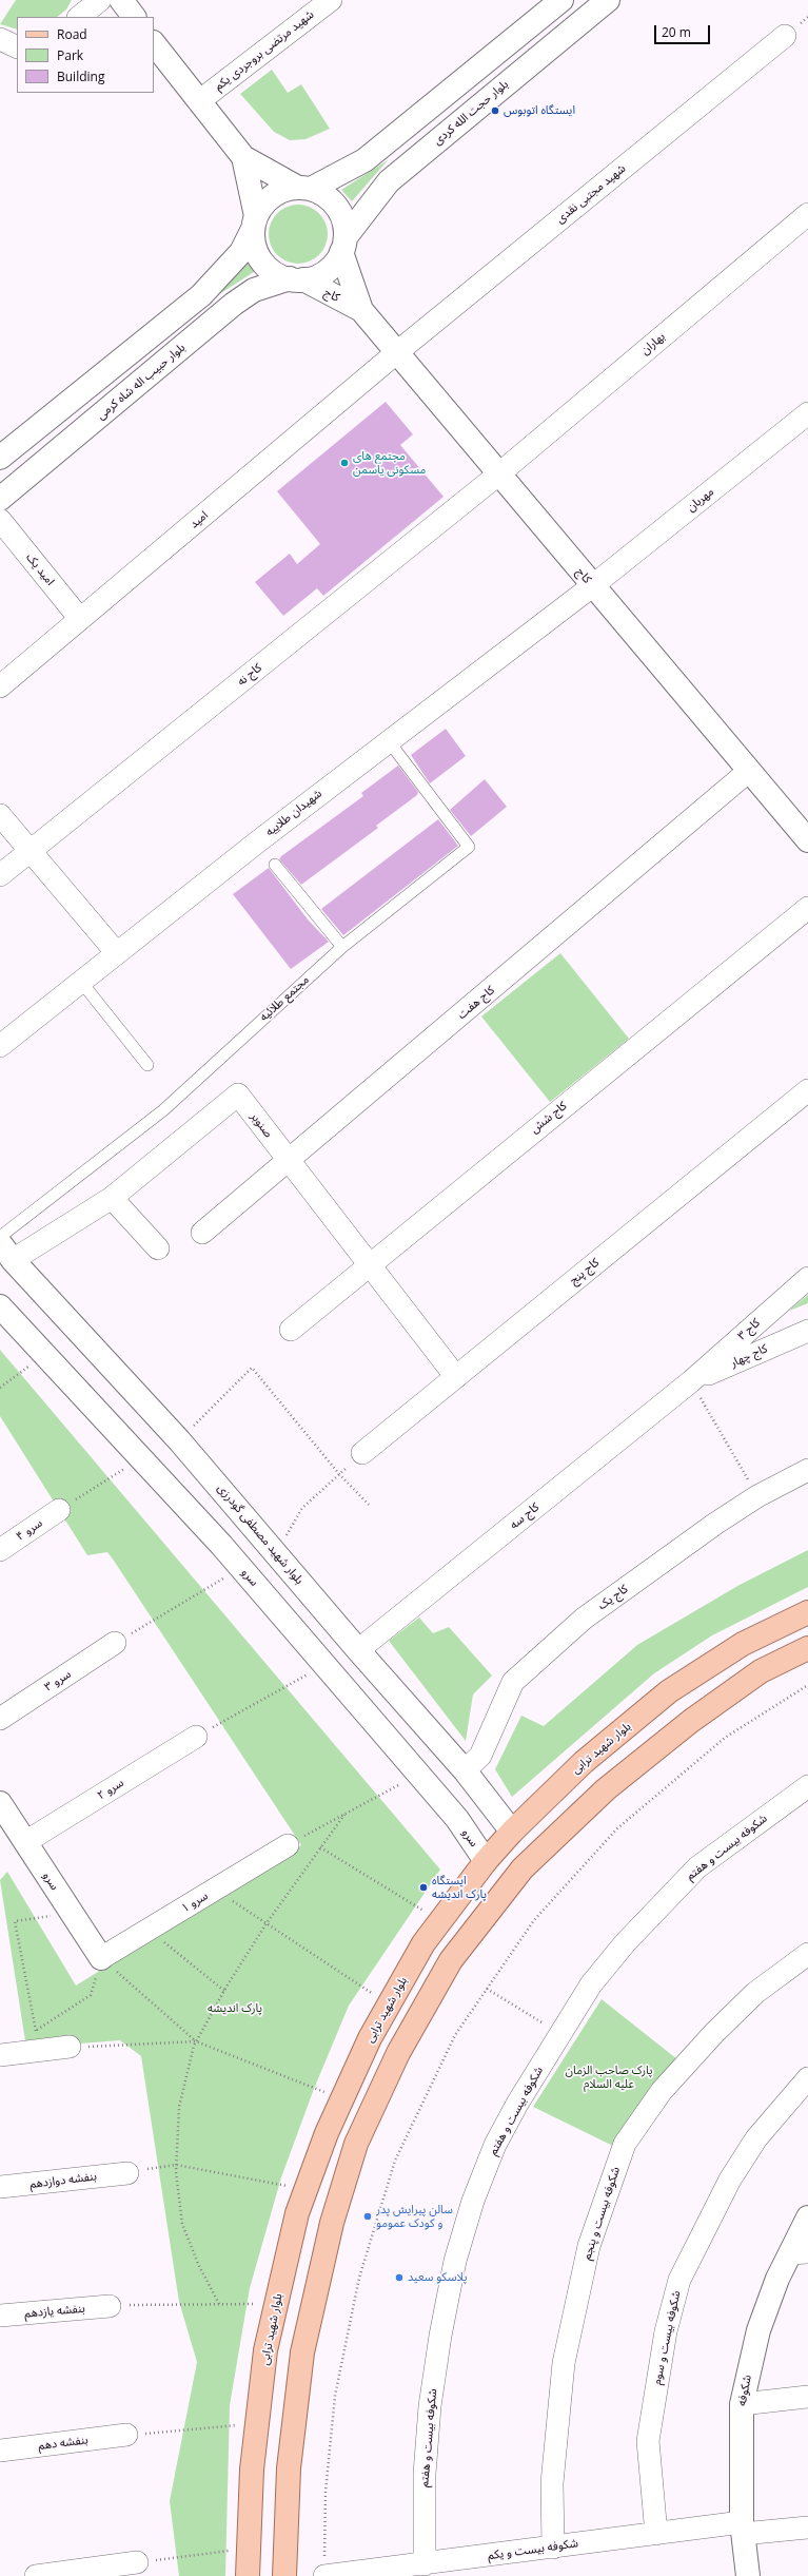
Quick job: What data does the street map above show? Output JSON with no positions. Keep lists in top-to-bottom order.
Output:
{
  "streets": {
    "main road": [
      "بلوار حجت الله کردی",
      "کاج",
      "بلوار حبیب اله شاه کرمی",
      "بلوار شهید مصطفی گودرزی",
      "سرو",
      "بلوار شهید ترابی",
      "شکوفه"
    ],
    "street": [
      "شهید مرتضی بروجردی یکم",
      "شهید مجتبی نقدی",
      "بهاران",
      "مهربان",
      "امید",
      "امید یک",
      "کاج نه",
      "شهیدان طلاییه",
      "کاج هفت",
      "کاج شش",
      "صنوبر",
      "کاج پنج",
      "کاج ۳",
      "کاج چهار",
      "کاج سه",
      "سرو ۴",
      "کاج یک",
      "سرو ۳",
      "سرو ۲",
      "شکوفه بیست و هفتم",
      "سرو ۱",
      "بنفشه دوازدهم",
      "شکوفه بیست و پنجم",
      "بنفشه یازدهم",
      "شکوفه بیست و سوم",
      "بنفشه دهم",
      "شکوفه بیست و یکم"
    ],
    "lane": ["مجتمع طلائیه"]
  },
  "crossings": [
    ["بلوار حجت الله کردی", "کاج"],
    ["بلوار حجت الله کردی", "بلوار حبیب اله شاه کرمی"],
    ["شهید مجتبی نقدی", "کاج"],
    ["شهید مجتبی نقدی", "امید"],
    ["کاج", "بهاران"],
    ["کاج", "بلوار حبیب اله شاه کرمی"],
    ["کاج", "مهربان"],
    ["کاج", "امید"],
    ["کاج", "کاج نه"],
    ["کاج", "شهیدان طلاییه"],
    ["کاج", "کاج هفت"],
    ["بهاران", "کاج نه"],
    ["مهربان", "شهیدان طلاییه"],
    ["امید", "امید یک"],
    ["شهیدان طلاییه", "مجتمع طلائیه"],
    ["کاج هفت", "صنوبر"],
    ["کاج شش", "صنوبر"],
    ["صنوبر", "کاج پنج"],
    ["صنوبر", "بلوار شهید مصطفی گودرزی"],
    ["کاج ۳", "کاج چهار"],
    ["کاج ۳", "کاج سه"],
    ["کاج چهار", "کاج سه"],
    ["کاج سه", "بلوار شهید مصطفی گودرزی"],
    ["بلوار شهید مصطفی گودرزی", "کاج یک"],
    ["بلوار شهید مصطفی گودرزی", "بلوار شهید ترابی"],
    ["سرو", "بلوار شهید ترابی"],
    ["سرو", "سرو ۲"],
    ["سرو", "سرو ۱"],
    ["شکوفه بیست و هفتم", "شکوفه بیست و یکم"],
    ["شکوفه بیست و پنجم", "شکوفه بیست و یکم"],
    ["شکوفه بیست و سوم", "شکوفه بیست و یکم"],
    ["شکوفه", "شکوفه بیست و یکم"]
  ],
  "parks": ["پارک اندیشه", "پارک صاحب الزمان علیه السلام"],
  "places": [
    "ایستگاه اتوبوس",
    "مجتمع های مسکونی یاسمن",
    "ایستگاه پارک اندیشه",
    "سالن پیرایش پدر و کودک عمومو",
    "پلاسکو سعید"
  ],
  "legend": ["Road", "Park", "Building"],
  "scale_bar": "20 m"
}
